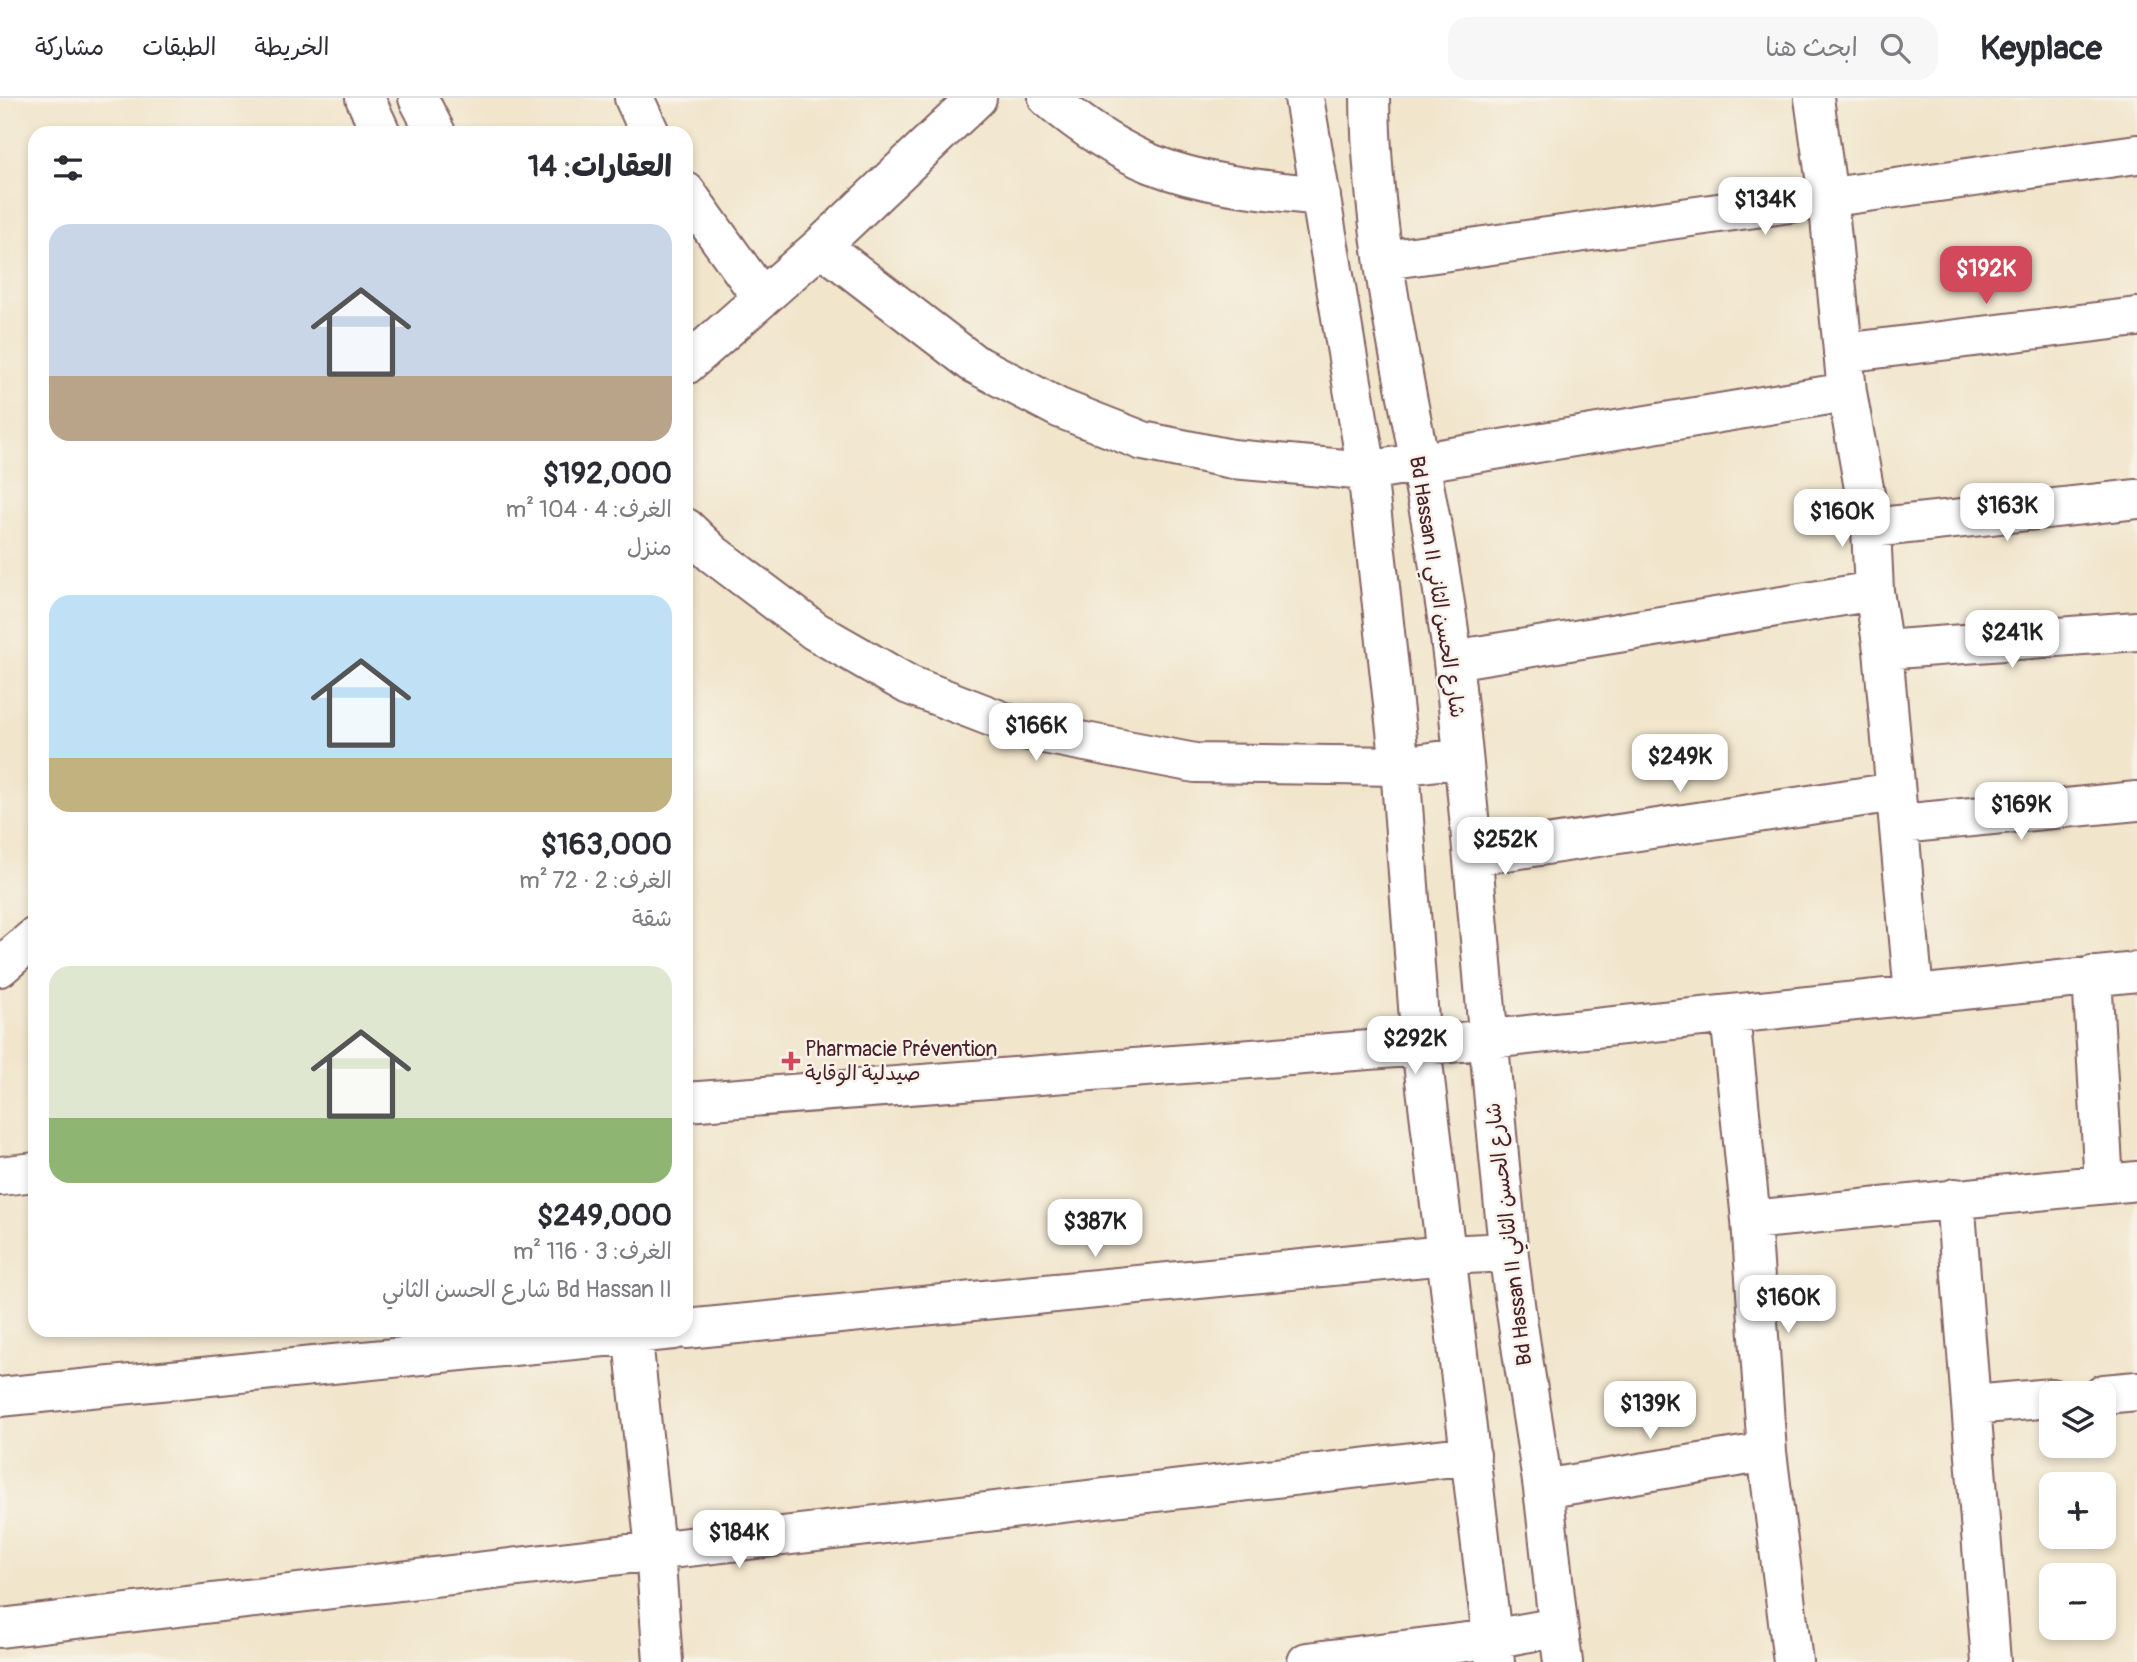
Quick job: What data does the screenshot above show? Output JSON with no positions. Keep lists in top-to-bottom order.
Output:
{
  "streets": {
    "street": ["Bd Hassan II شارع الحسن الثاني"]
  },
  "places": {
    "health": ["Pharmacie Prévention صيدلية الوقاية"]
  },
  "page": {
    "header": "Keyplace",
    "search": "ابحث هنا",
    "nav": ["الخريطة", "الطبقات", "مشاركة"],
    "heading": "العقارات: 14",
    "price": [
      "$134K",
      "$192K",
      "$163K",
      "$160K",
      "$241K",
      "$166K",
      "$249K",
      "$169K",
      "$252K",
      "$292K",
      "$387K",
      "$160K",
      "$139K",
      "$184K"
    ],
    "list": [
      {
        "name": "$192,000",
        "note": "الغرف: 4 · 104 m² · منزل"
      },
      {
        "name": "$163,000",
        "note": "الغرف: 2 · 72 m² · شقة"
      },
      {
        "name": "$249,000",
        "note": "الغرف: 3 · 116 m² · Bd Hassan II شارع الحسن الثاني"
      }
    ],
    "map_buttons": ["+", "−"]
  }
}
